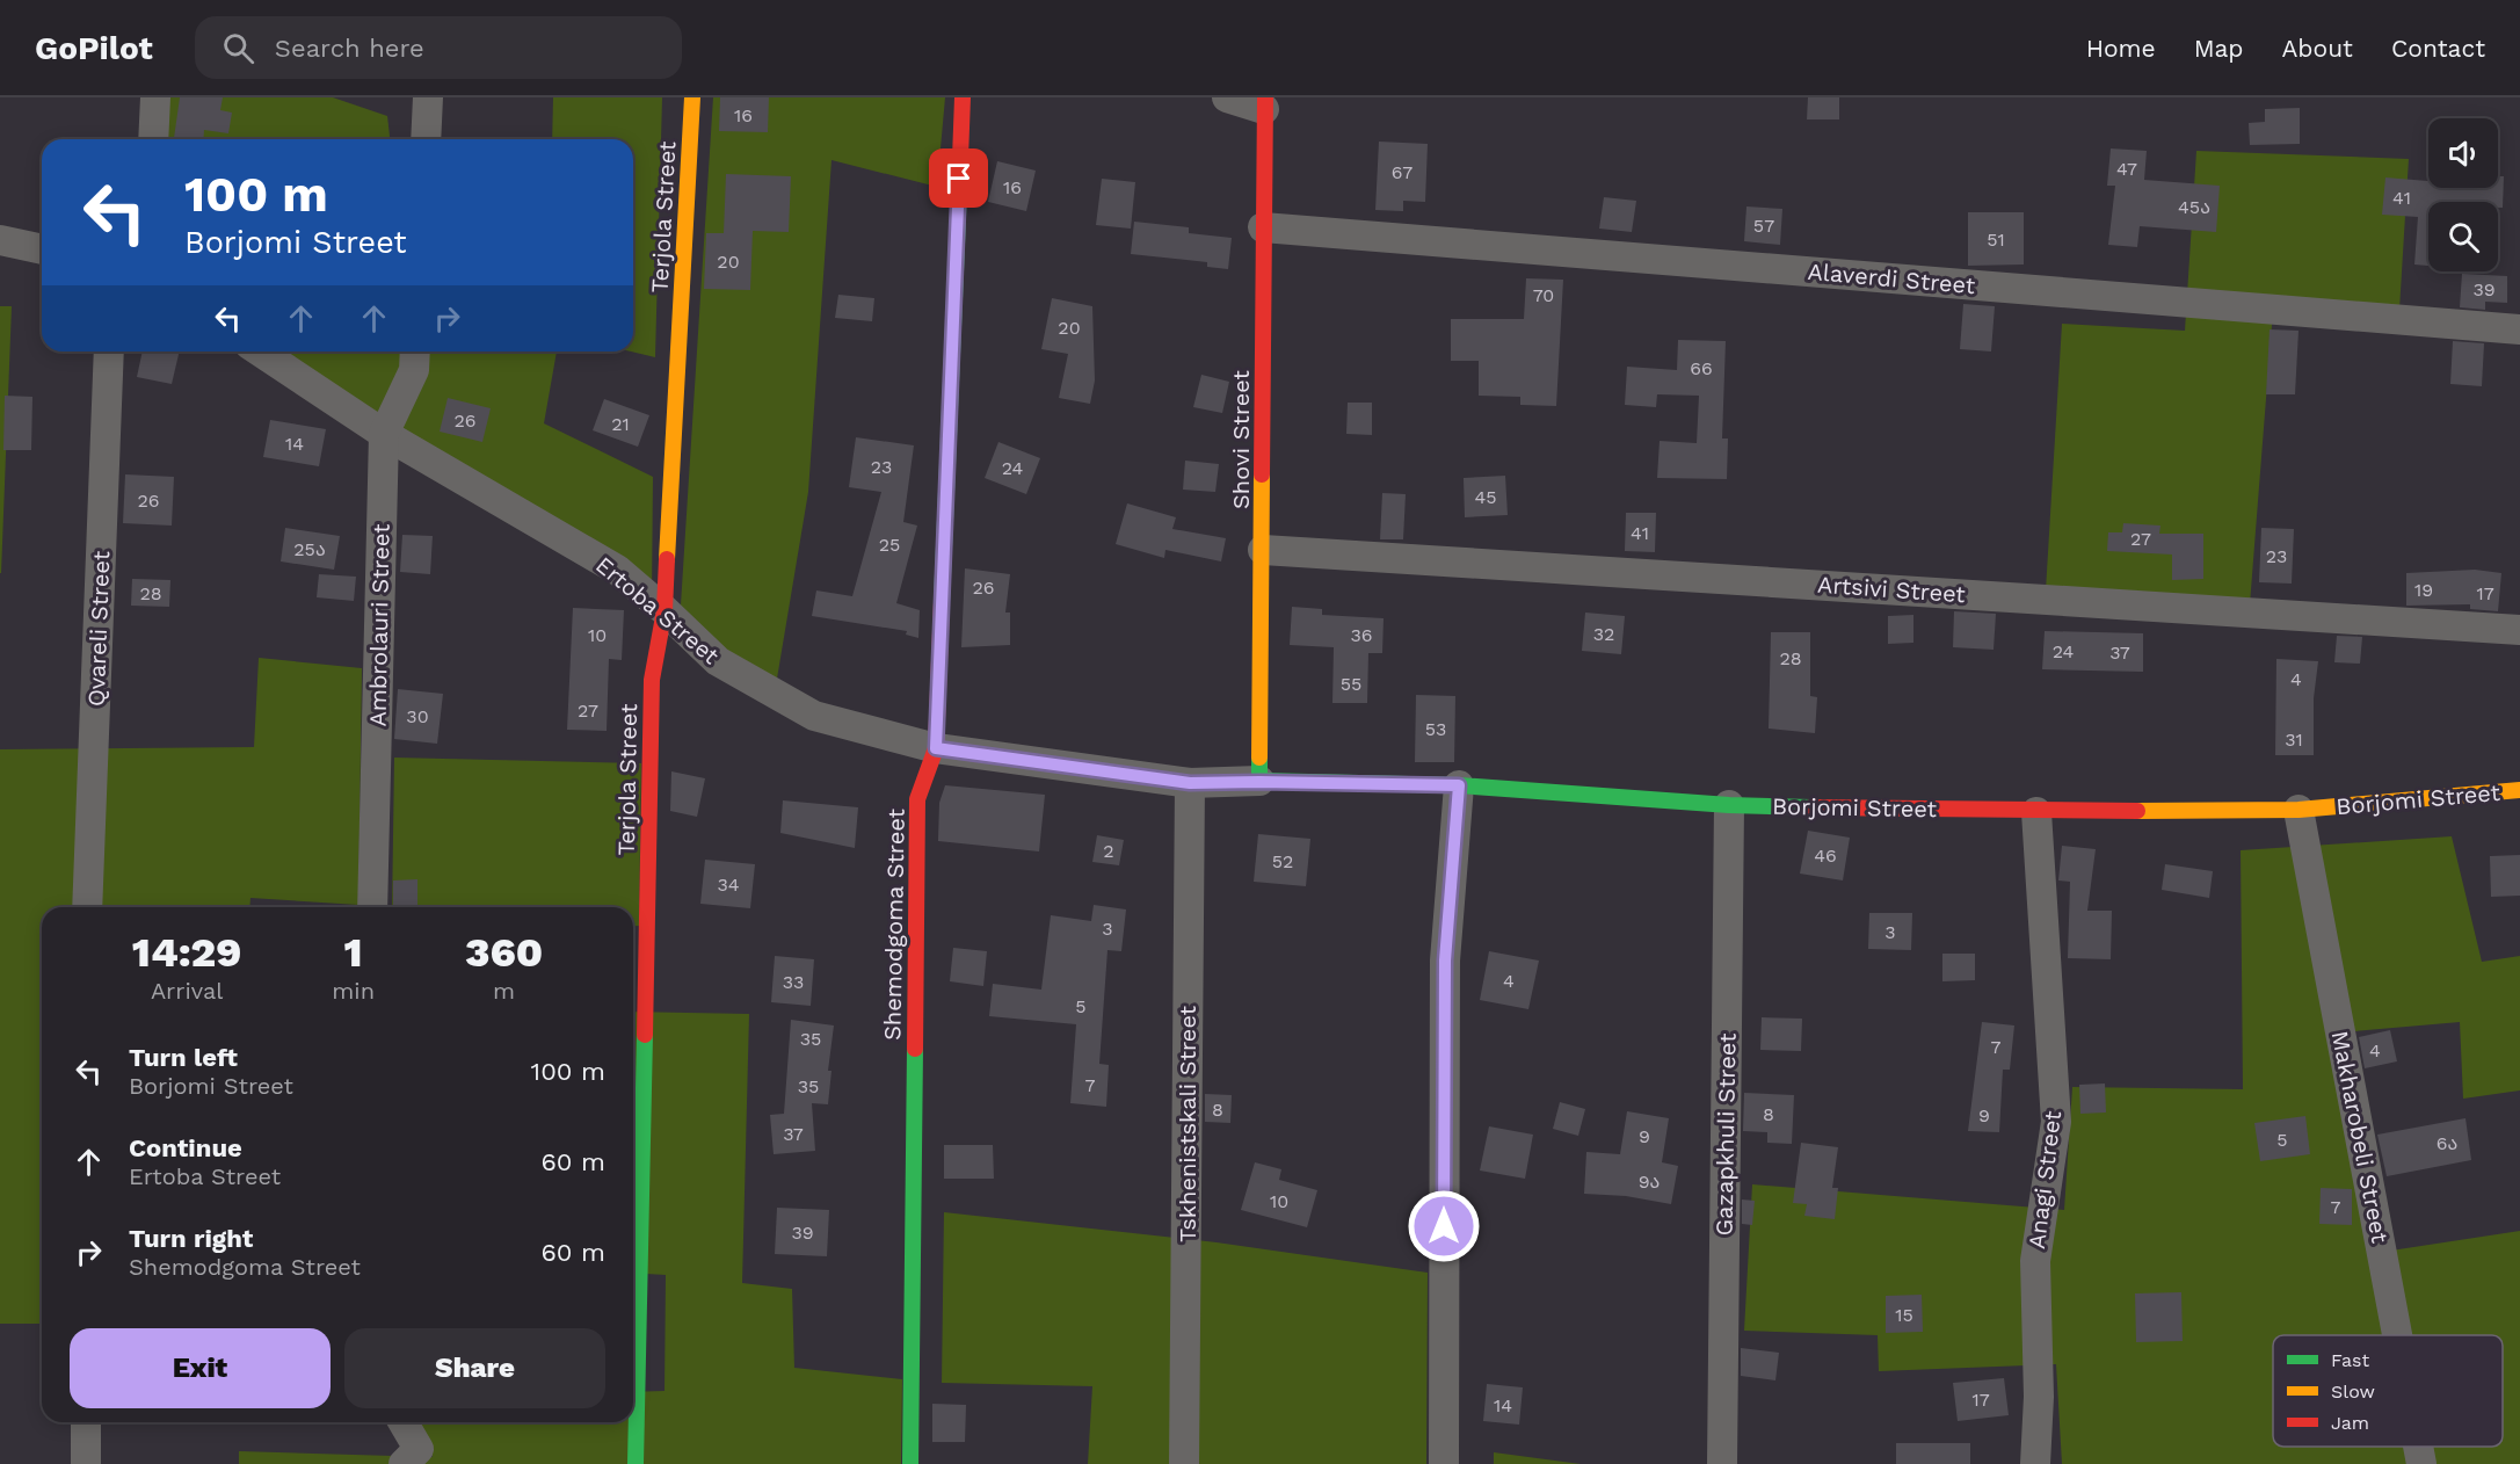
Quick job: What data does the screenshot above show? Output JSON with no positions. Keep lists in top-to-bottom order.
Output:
{
  "streets": {
    "street": [
      "Terjola Street",
      "Alaverdi Street",
      "Shovi Street",
      "Artsivi Street",
      "Ertoba Street",
      "Ambrolauri Street",
      "Qvareli Street",
      "Borjomi Street",
      "Shemodgoma Street",
      "Tskhenistskali Street",
      "Gazapkhuli Street",
      "Makharobeli Street",
      "Anagi Street"
    ]
  },
  "crossings": [
    ["Terjola Street", "Ertoba Street"],
    ["Alaverdi Street", "Shovi Street"],
    ["Shovi Street", "Artsivi Street"],
    ["Shovi Street", "Borjomi Street"],
    ["Ertoba Street", "Ambrolauri Street"],
    ["Ertoba Street", "Borjomi Street"],
    ["Ertoba Street", "Shemodgoma Street"],
    ["Ertoba Street", "Tskhenistskali Street"],
    ["Borjomi Street", "Tskhenistskali Street"],
    ["Borjomi Street", "Gazapkhuli Street"],
    ["Borjomi Street", "Makharobeli Street"],
    ["Borjomi Street", "Anagi Street"]
  ],
  "house_numbers": [
    "16",
    "47",
    "67",
    "16",
    "41",
    "45ა",
    "57",
    "51",
    "20",
    "39",
    "70",
    "20",
    "66",
    "26",
    "21",
    "14",
    "23",
    "24",
    "45",
    "26",
    "41",
    "27",
    "25",
    "25ა",
    "23",
    "26",
    "19",
    "28",
    "17",
    "32",
    "10",
    "36",
    "24",
    "37",
    "28",
    "4",
    "55",
    "27",
    "30",
    "53",
    "31",
    "2",
    "46",
    "52",
    "34",
    "3",
    "3",
    "4",
    "33",
    "5",
    "35",
    "7",
    "4",
    "7",
    "35",
    "8",
    "8",
    "9",
    "37",
    "9",
    "5",
    "6ა",
    "9ა",
    "10",
    "7",
    "39",
    "15",
    "17",
    "14"
  ],
  "legend": ["Fast", "Slow", "Jam"],
  "page": {
    "header": "GoPilot",
    "search": "Search here",
    "nav": [
      "Home",
      "Map",
      "About",
      "Contact"
    ],
    "turn": ["100 m", "Borjomi Street"],
    "eta": [
      "14:29",
      "Arrival",
      "1",
      "min",
      "360",
      "m"
    ],
    "list": [
      {
        "name": "Turn left",
        "note": "Borjomi Street",
        "value": "100 m"
      },
      {
        "name": "Continue",
        "note": "Ertoba Street",
        "value": "60 m"
      },
      {
        "name": "Turn right",
        "note": "Shemodgoma Street",
        "value": "60 m"
      }
    ],
    "buttons": ["Exit", "Share"]
  }
}
